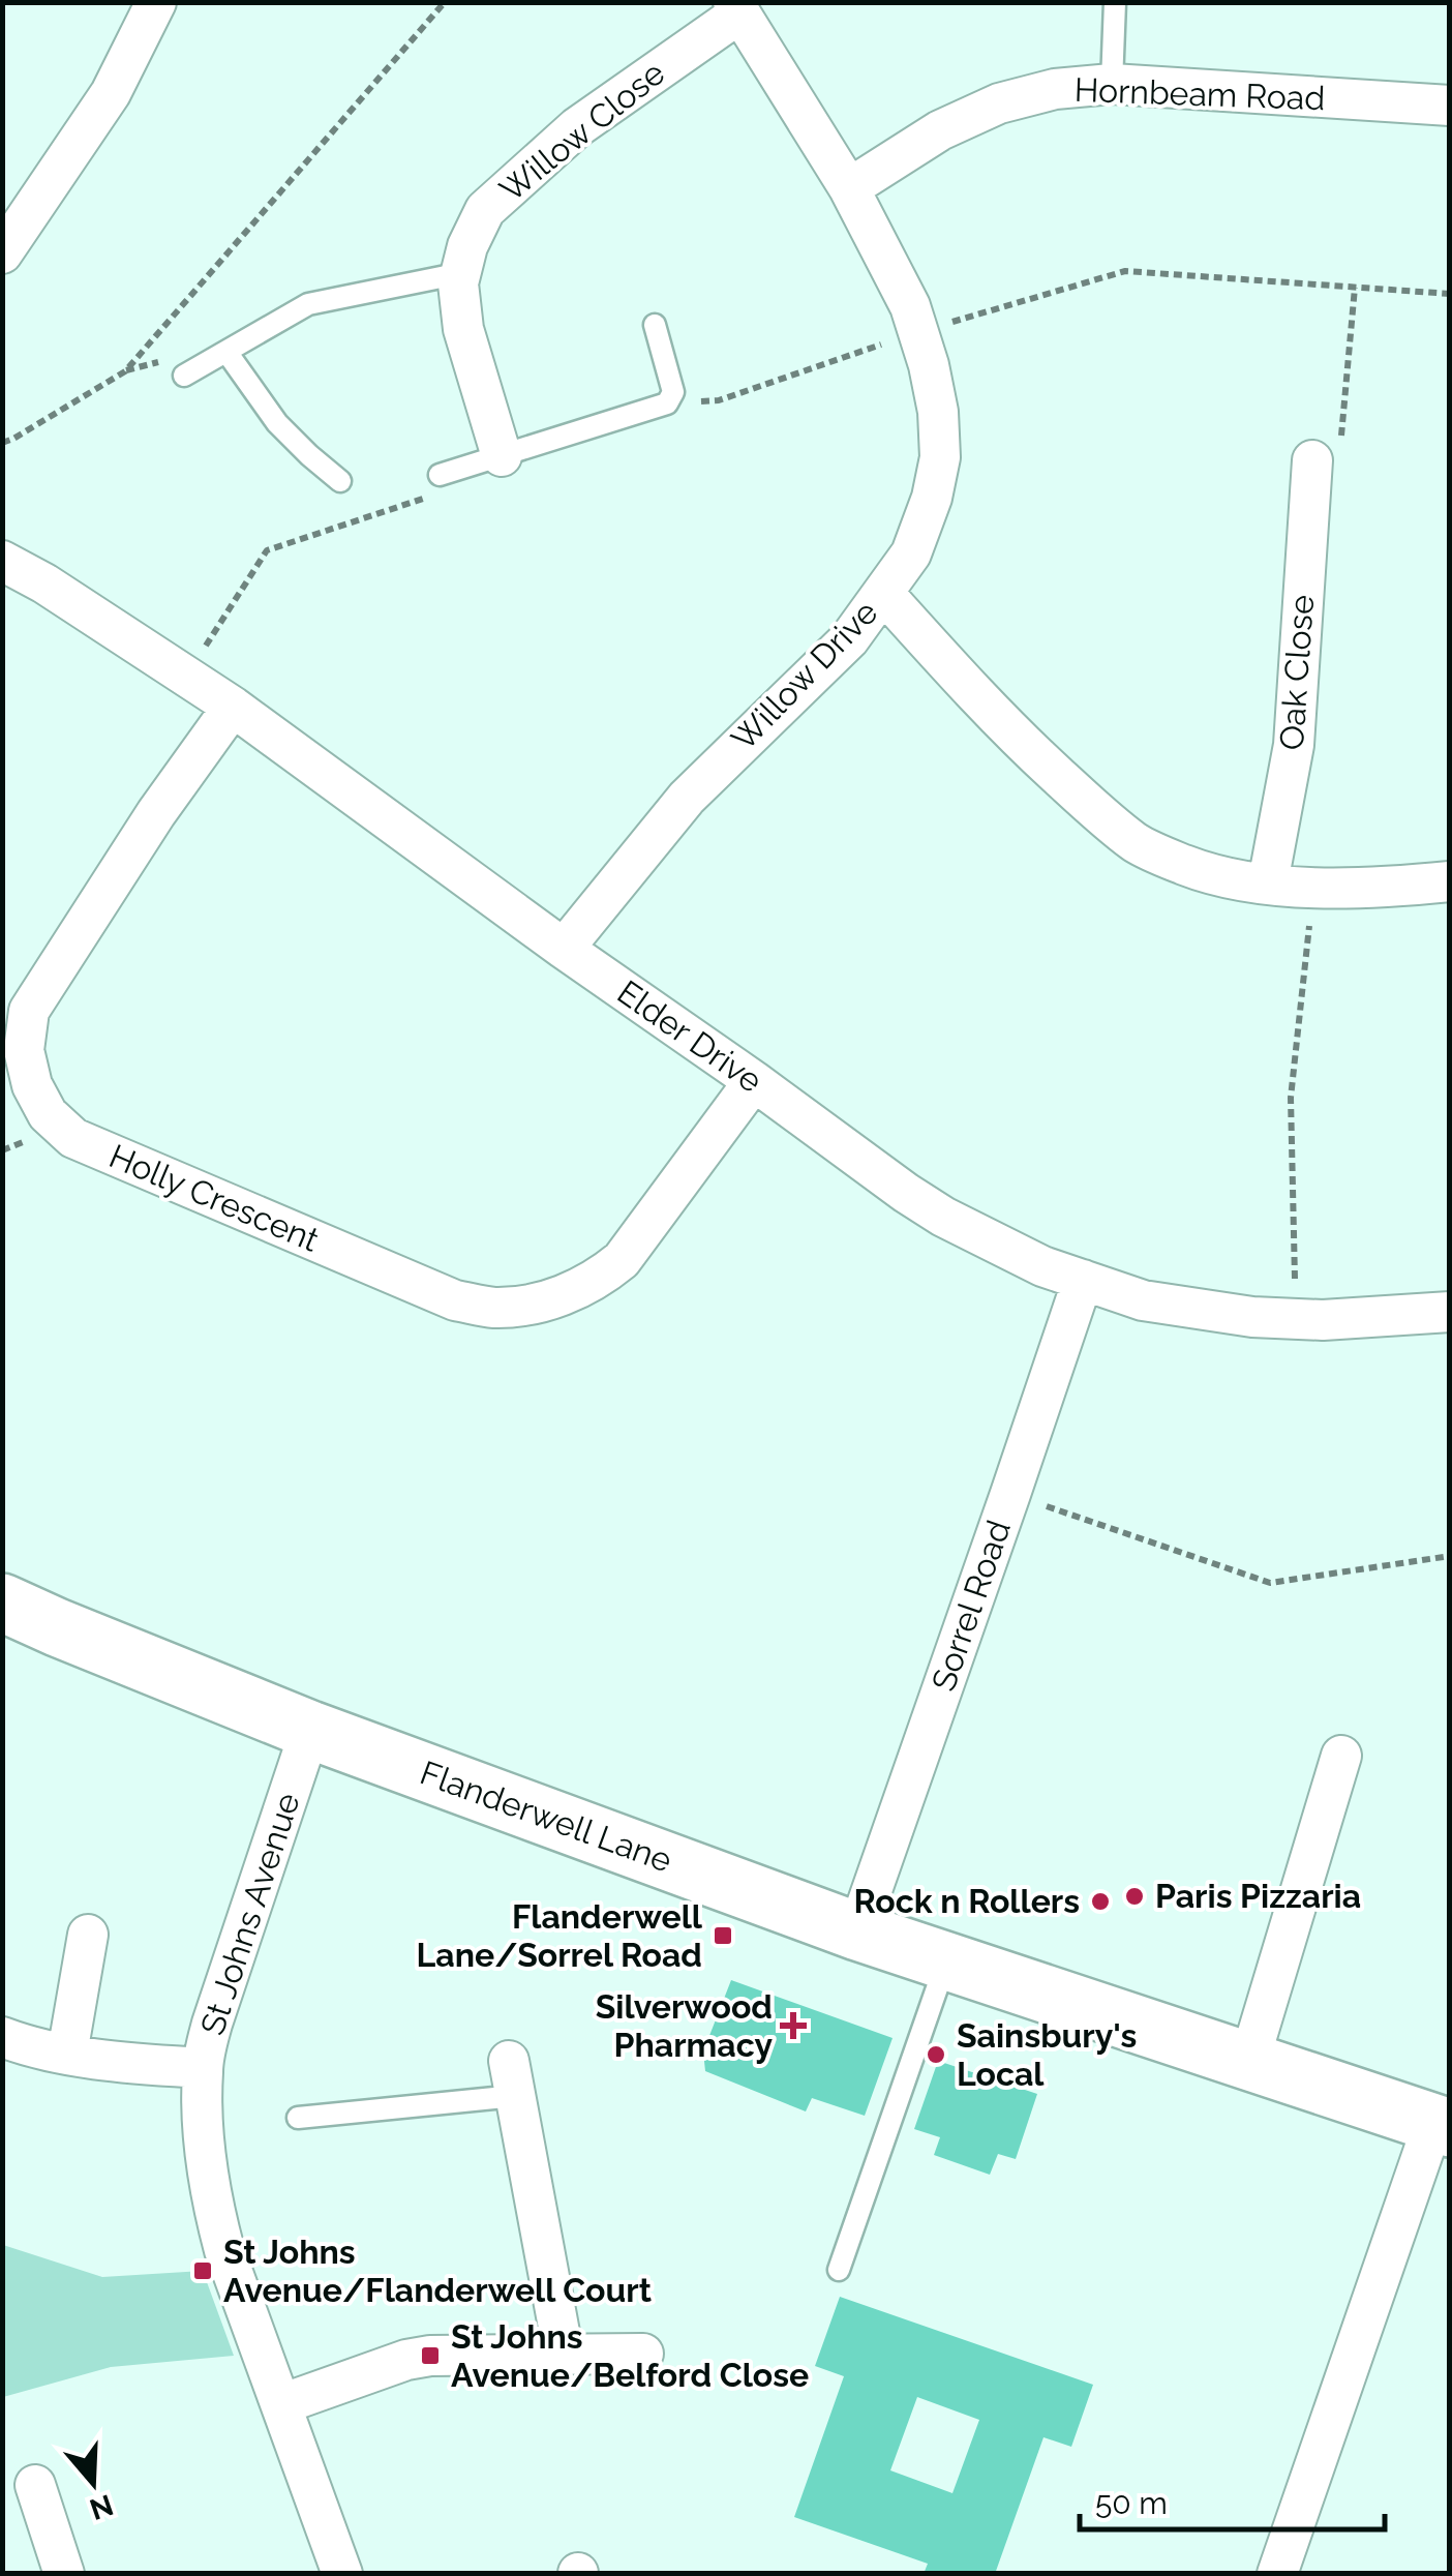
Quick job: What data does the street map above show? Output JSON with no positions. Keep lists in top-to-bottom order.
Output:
{
  "streets": {
    "street": [
      "Hornbeam Road",
      "Willow Close",
      "Oak Close",
      "Willow Drive",
      "Elder Drive",
      "Holly Crescent",
      "Sorrel Road",
      "Flanderwell Lane",
      "St Johns Avenue"
    ]
  },
  "crossings": [
    ["Hornbeam Road", "Willow Close"],
    ["Hornbeam Road", "Willow Drive"],
    ["Willow Close", "Willow Drive"],
    ["Willow Drive", "Elder Drive"],
    ["Elder Drive", "Holly Crescent"],
    ["Elder Drive", "Sorrel Road"],
    ["Sorrel Road", "Flanderwell Lane"],
    ["Flanderwell Lane", "St Johns Avenue"]
  ],
  "places": {
    "other": ["Paris Pizzaria", "Rock n Rollers", "Sainsbury's Local"],
    "transit": ["Flanderwell Lane/Sorrel Road", "St Johns Avenue/Flanderwell Court", "St Johns Avenue/Belford Close"],
    "health": ["Silverwood Pharmacy"]
  },
  "scale_bar": "50 m",
  "north": "bottom"
}
